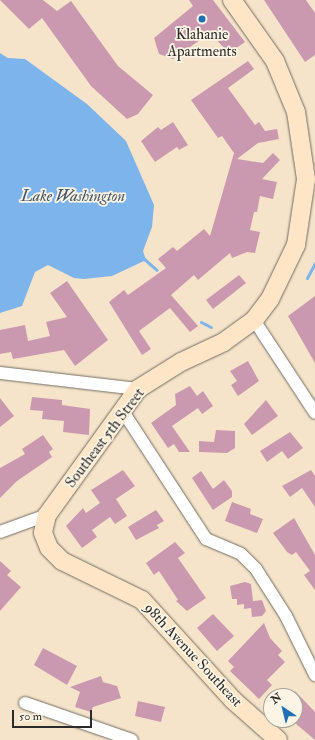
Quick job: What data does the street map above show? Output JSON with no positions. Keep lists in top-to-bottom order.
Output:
{
  "streets": {
    "street": ["Southeast 5th Street", "98th Avenue Southeast"]
  },
  "crossings": [
    ["Southeast 5th Street", "98th Avenue Southeast"]
  ],
  "water": ["Lake Washington"],
  "places": ["Klahanie Apartments"],
  "scale_bar": "50 m",
  "north": "top left"
}
